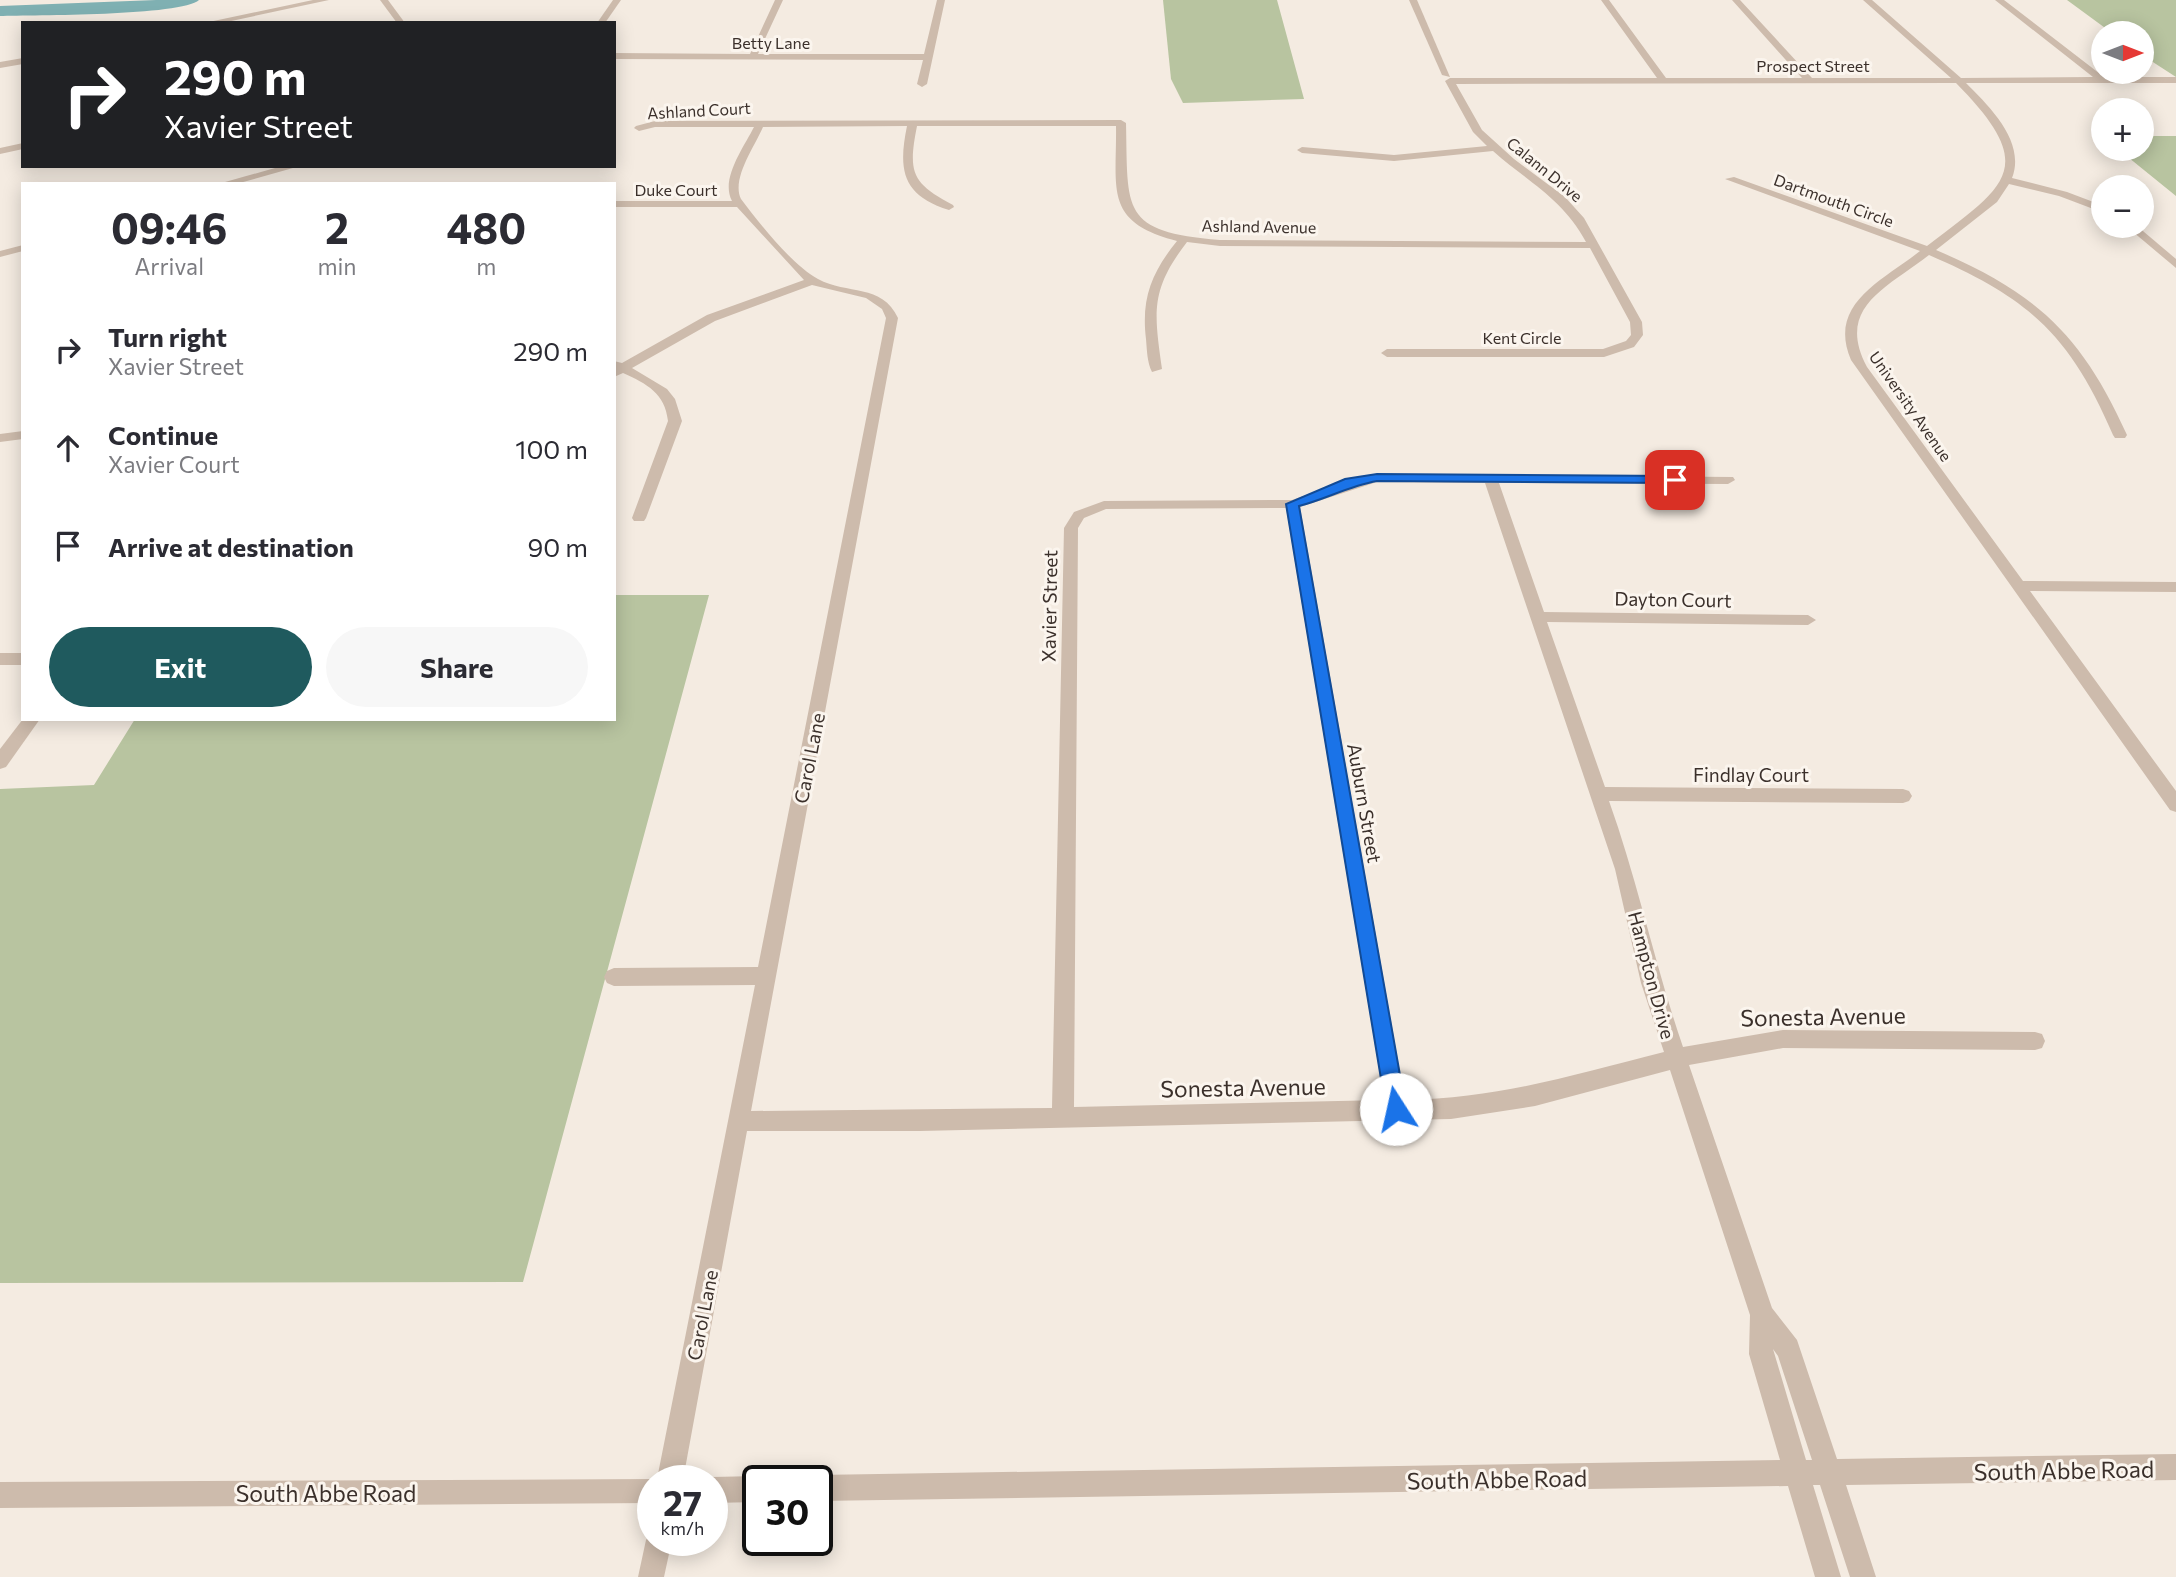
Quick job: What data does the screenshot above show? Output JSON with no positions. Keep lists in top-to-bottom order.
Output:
{
  "streets": {
    "street": [
      "Betty Lane",
      "Prospect Street",
      "Ashland Court",
      "Calann Drive",
      "Duke Court",
      "Dartmouth Circle",
      "Ashland Avenue",
      "Kent Circle",
      "University Avenue",
      "Dayton Court",
      "Xavier Street",
      "Carol Lane",
      "Findlay Court",
      "Auburn Street",
      "Hampton Drive",
      "Sonesta Avenue",
      "South Abbe Road"
    ]
  },
  "crossings": [
    ["Prospect Street", "Calann Drive"],
    ["Ashland Court", "Ashland Avenue"],
    ["Calann Drive", "Ashland Avenue"],
    ["Calann Drive", "Kent Circle"],
    ["Dartmouth Circle", "University Avenue"],
    ["Dayton Court", "Hampton Drive"],
    ["Xavier Street", "Auburn Street"],
    ["Xavier Street", "Hampton Drive"],
    ["Xavier Street", "Sonesta Avenue"],
    ["Carol Lane", "Sonesta Avenue"],
    ["Findlay Court", "Hampton Drive"],
    ["Auburn Street", "Sonesta Avenue"],
    ["Hampton Drive", "Sonesta Avenue"],
    ["Hampton Drive", "South Abbe Road"]
  ],
  "north": "right",
  "page": {
    "map_buttons": ["+", "−"],
    "turn": ["290 m", "Xavier Street"],
    "eta": [
      "09:46",
      "Arrival",
      "2",
      "min",
      "480",
      "m"
    ],
    "list": [
      {
        "name": "Turn right",
        "note": "Xavier Street",
        "value": "290 m"
      },
      {
        "name": "Continue",
        "note": "Xavier Court",
        "value": "100 m"
      },
      {
        "name": "Arrive at destination",
        "value": "90 m"
      }
    ],
    "buttons": ["Exit", "Share"],
    "speed": "27 km/h",
    "limit": "30"
  }
}
